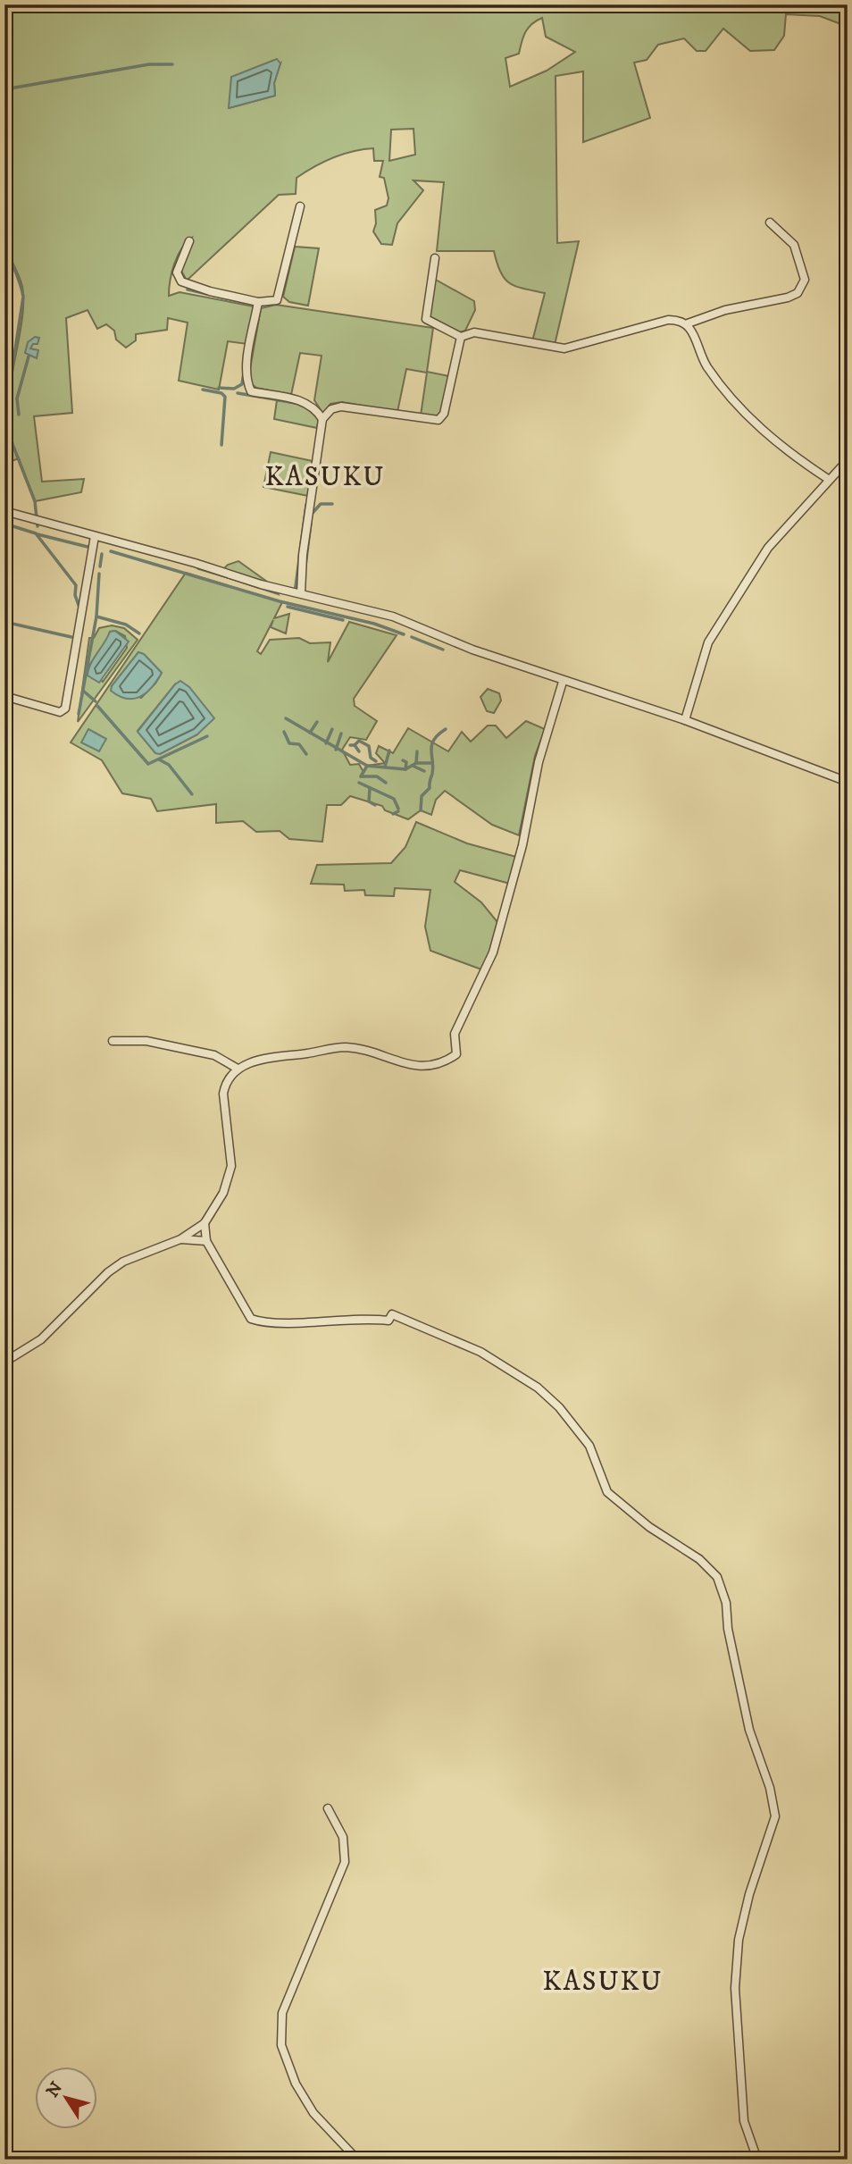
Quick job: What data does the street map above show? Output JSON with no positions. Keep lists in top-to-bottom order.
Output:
{
  "districts": ["KASUKU", "KASUKU"],
  "north": "top left"
}
